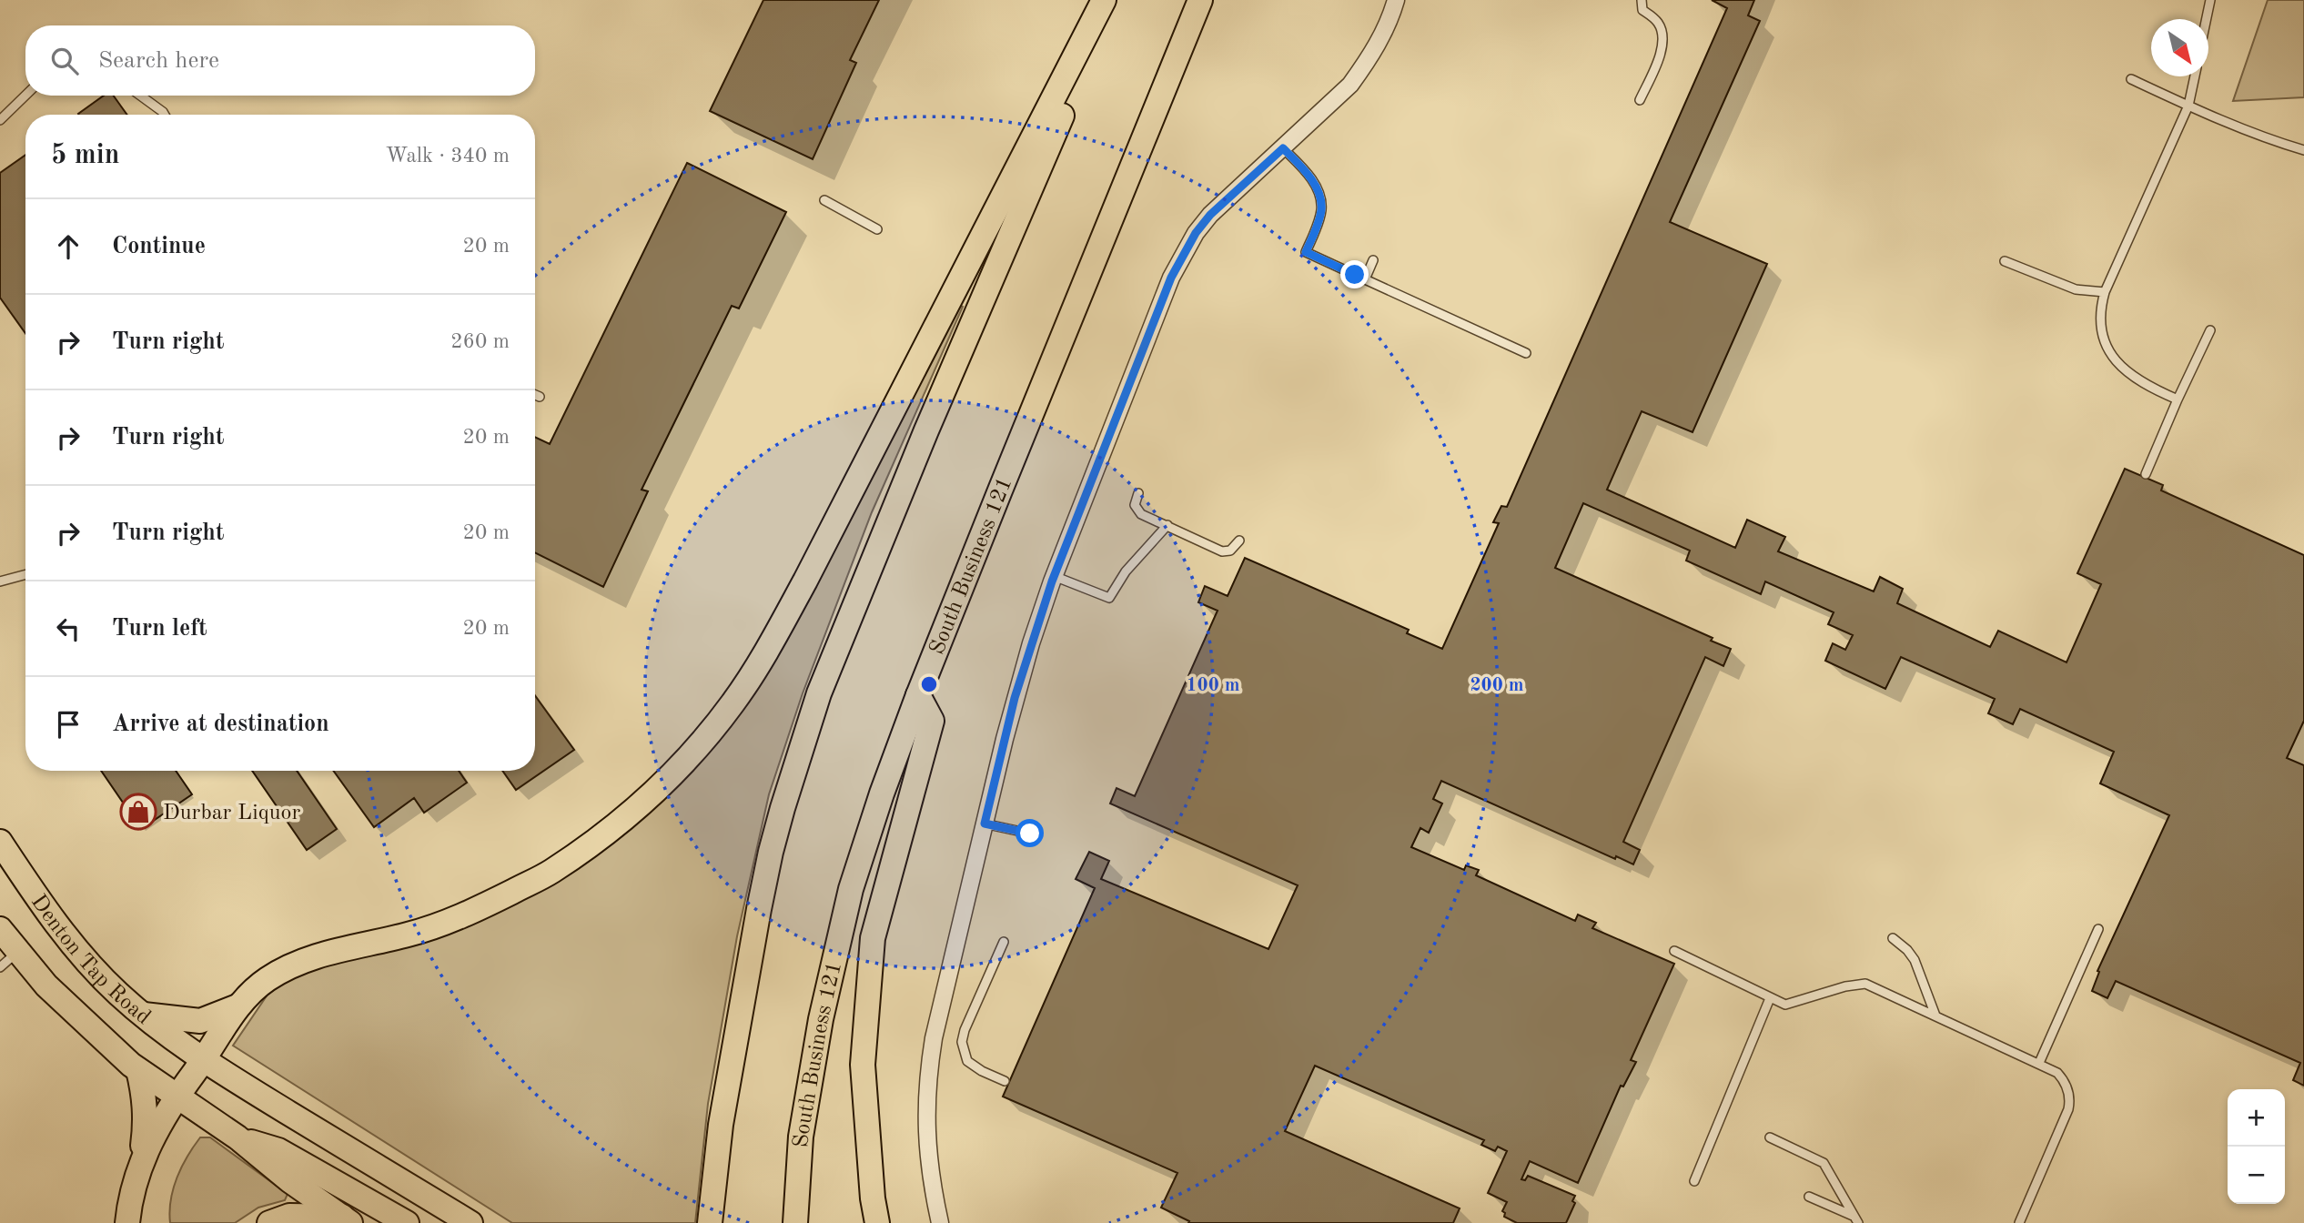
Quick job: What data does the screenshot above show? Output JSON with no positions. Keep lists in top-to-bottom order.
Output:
{
  "streets": {
    "main road": ["South Business 121", "Denton Tap Road"]
  },
  "places": {
    "shop": ["Durbar Liquor"]
  },
  "north": "bottom right",
  "page": {
    "search": "Search here",
    "heading": ["5 min", "Walk · 340 m"],
    "list": [
      ["Continue", "20 m"],
      ["Turn right", "260 m"],
      ["Turn right", "20 m"],
      ["Turn right", "20 m"],
      ["Turn left", "20 m"],
      "Arrive at destination"
    ],
    "map_buttons": ["+", "−"]
  },
  "rings": ["100 m", "200 m"]
}
